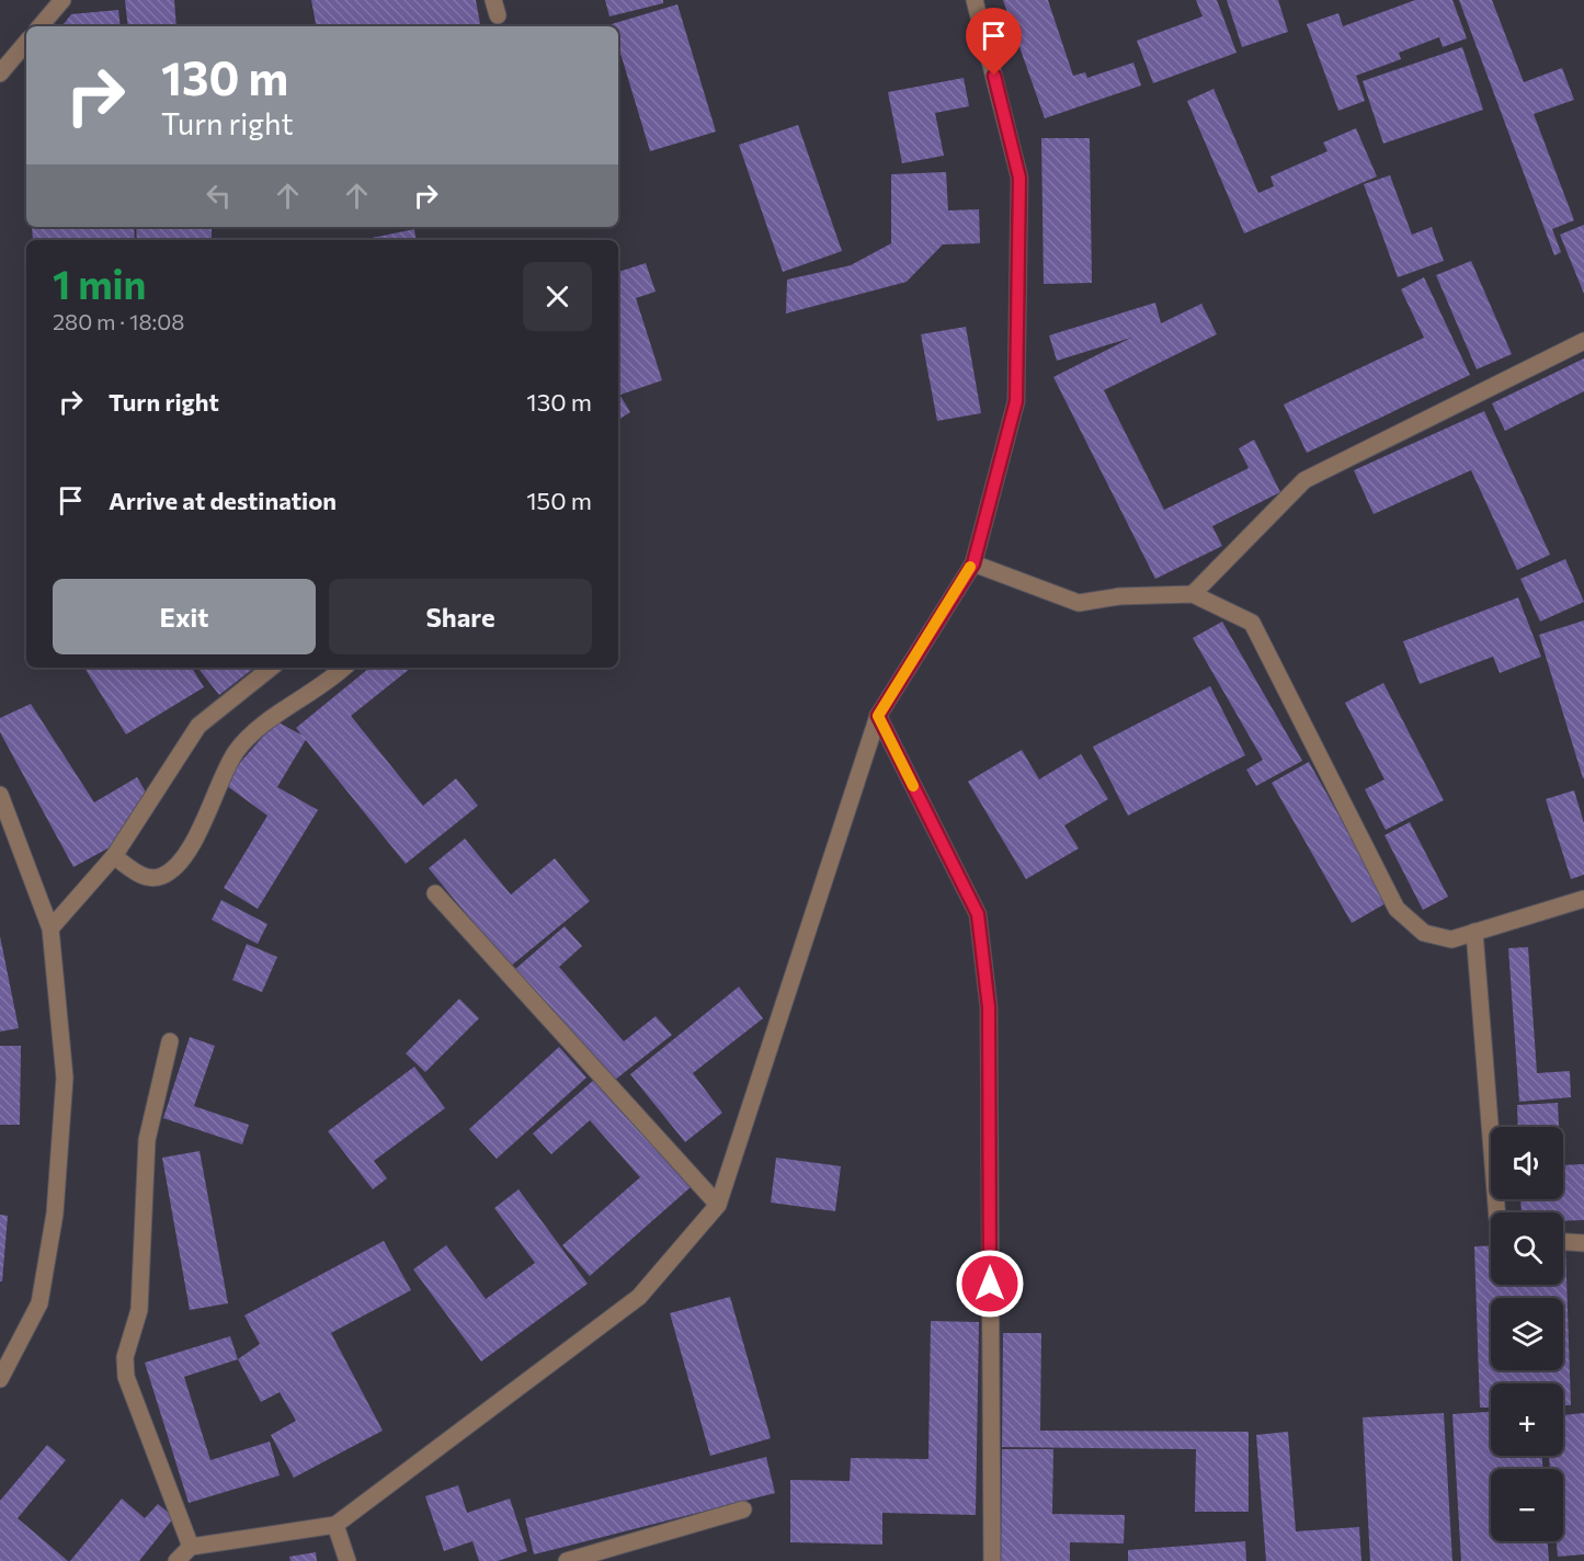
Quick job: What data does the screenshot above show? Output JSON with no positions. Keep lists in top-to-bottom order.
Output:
{
  "page": {
    "turn": ["130 m", "Turn right"],
    "heading": ["1 min", "280 m · 18:08"],
    "list": [
      {
        "name": "Turn right",
        "value": "130 m"
      },
      {
        "name": "Arrive at destination",
        "value": "150 m"
      }
    ],
    "buttons": ["Exit", "Share"],
    "map_buttons": ["+", "−"]
  }
}
